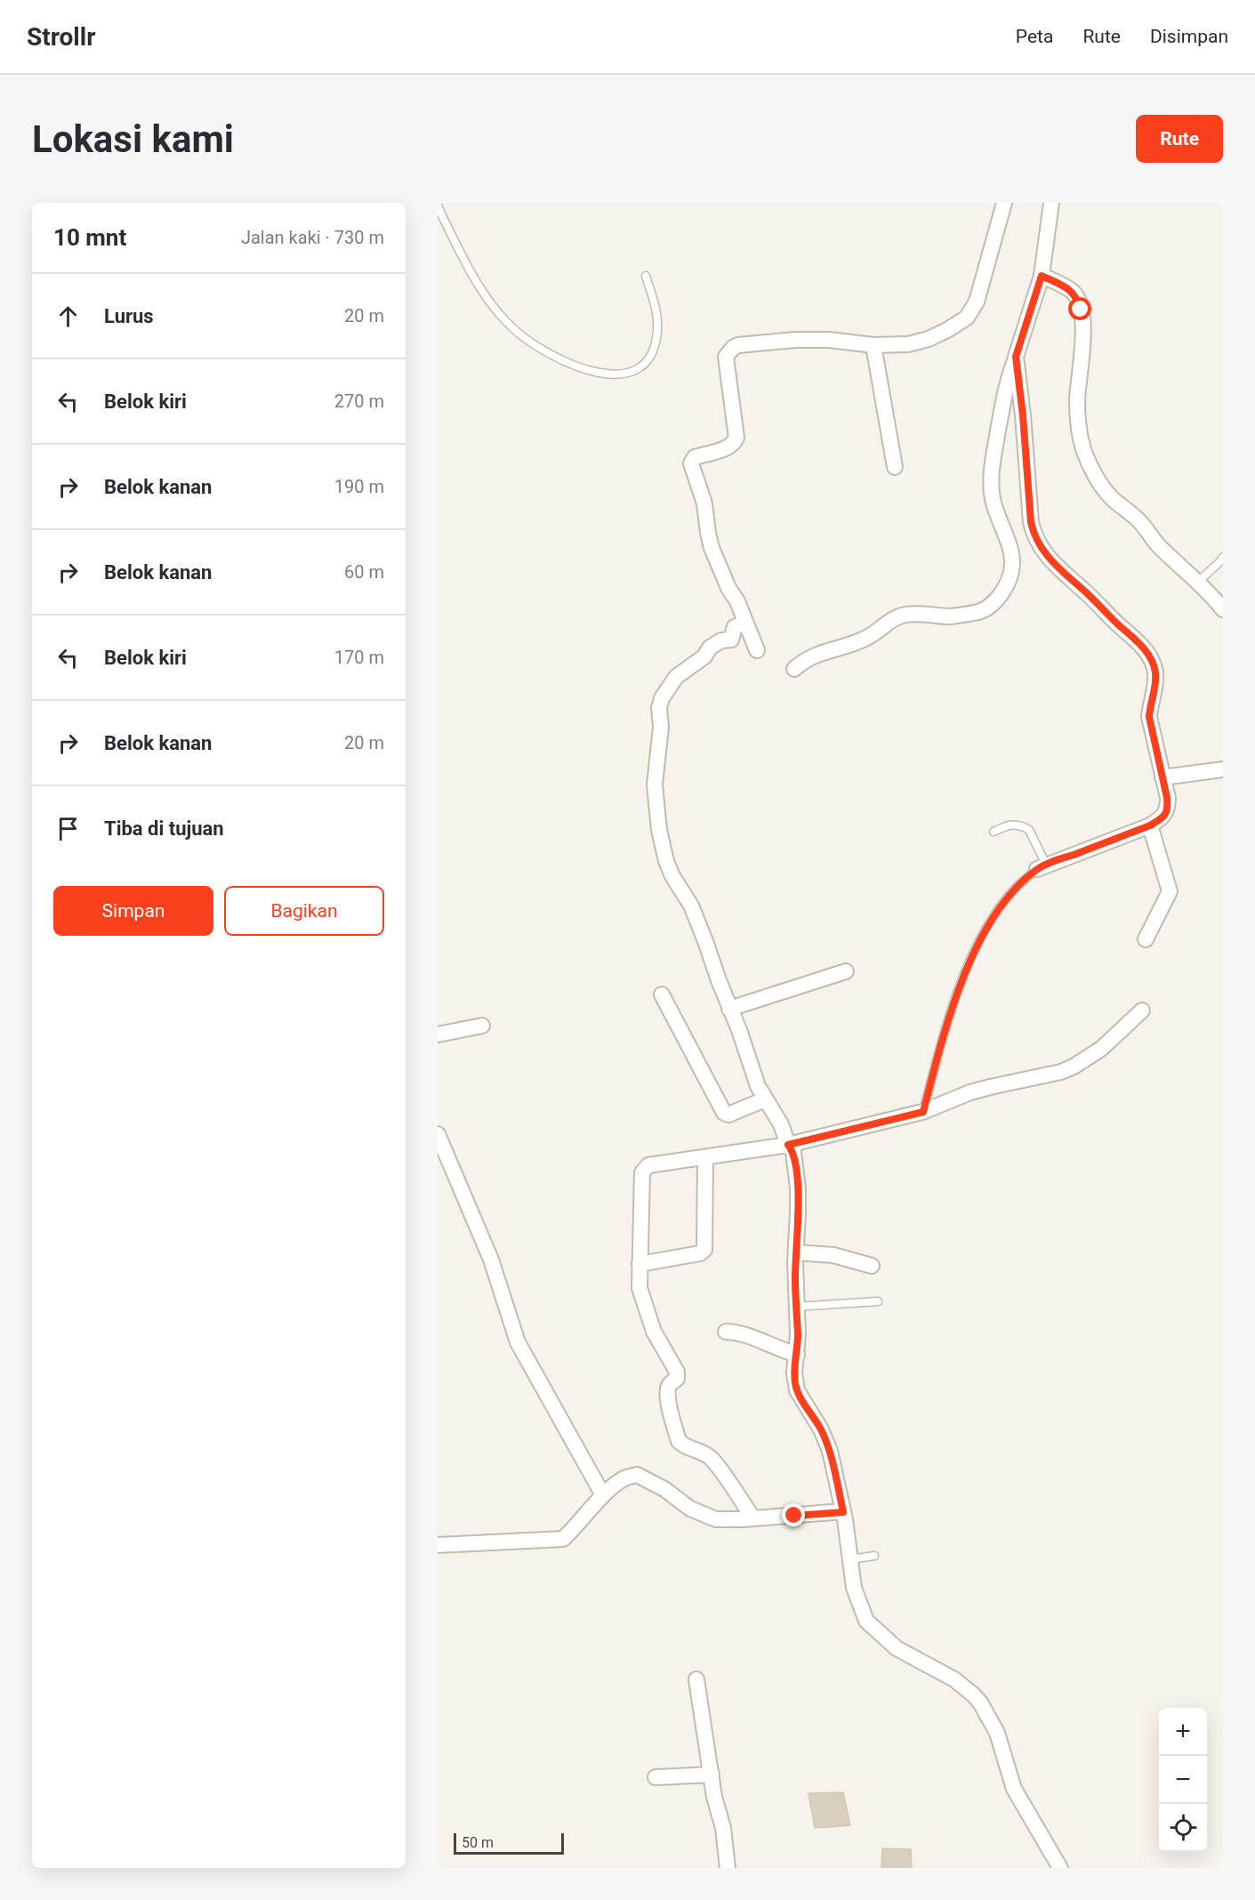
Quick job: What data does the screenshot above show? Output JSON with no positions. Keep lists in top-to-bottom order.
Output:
{
  "scale_bar": "50 m",
  "page": {
    "header": "Strollr",
    "nav": ["Peta", "Rute", "Disimpan"],
    "buttons": [
      "Rute",
      ["Simpan", "Bagikan"]
    ],
    "title": "Lokasi kami",
    "heading": ["10 mnt", "Jalan kaki · 730 m"],
    "list": [
      ["Lurus", "20 m"],
      ["Belok kiri", "270 m"],
      ["Belok kanan", "190 m"],
      ["Belok kanan", "60 m"],
      ["Belok kiri", "170 m"],
      ["Belok kanan", "20 m"],
      "Tiba di tujuan"
    ],
    "map_buttons": ["+", "−"],
    "scale": "50 m"
  }
}
